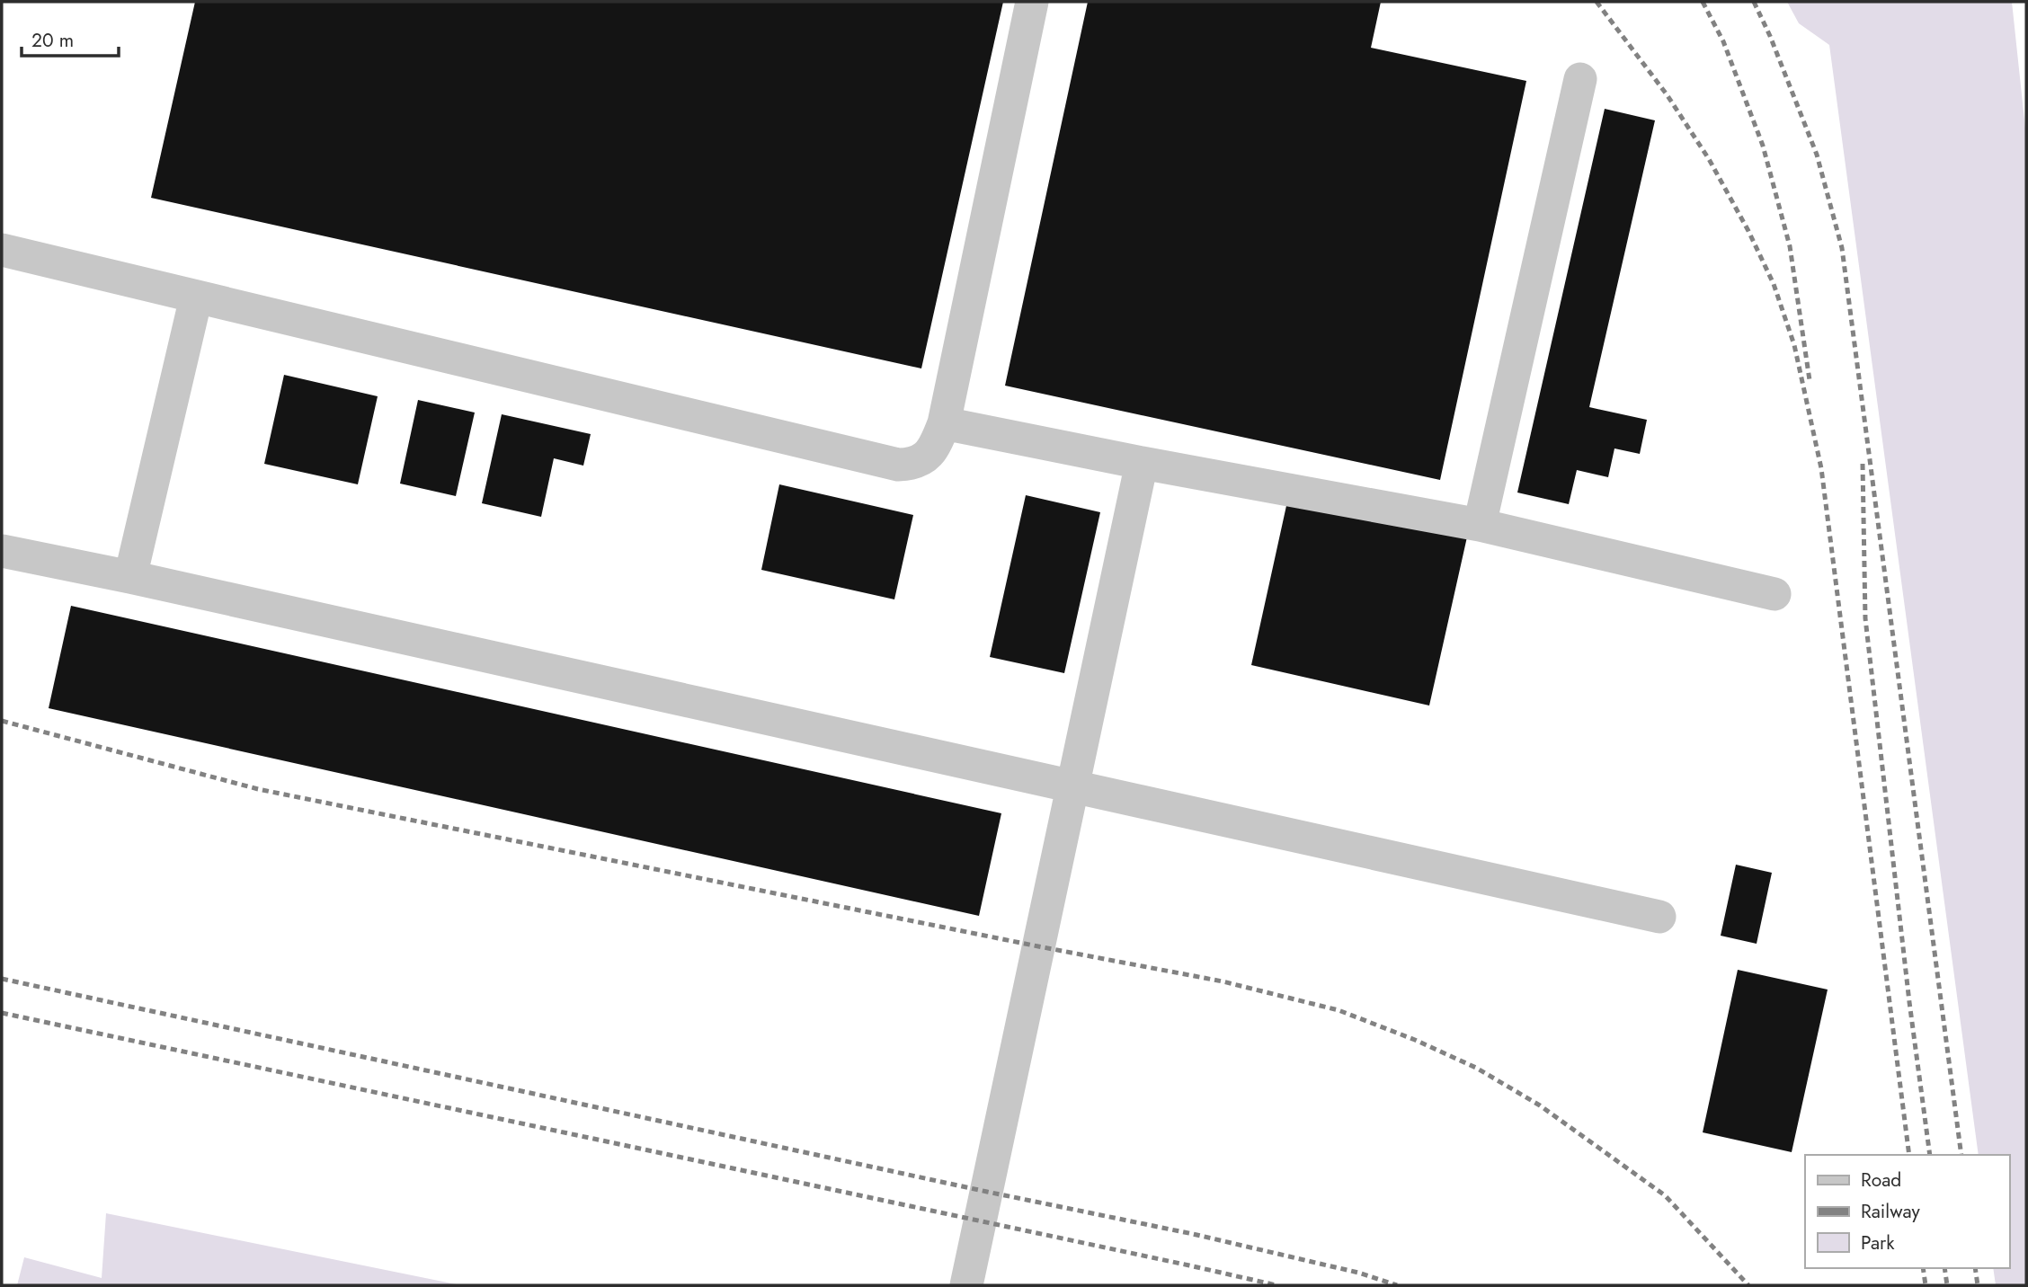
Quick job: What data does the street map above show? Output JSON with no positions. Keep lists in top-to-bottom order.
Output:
{
  "legend": ["Road", "Railway", "Park"],
  "scale_bar": "20 m"
}
